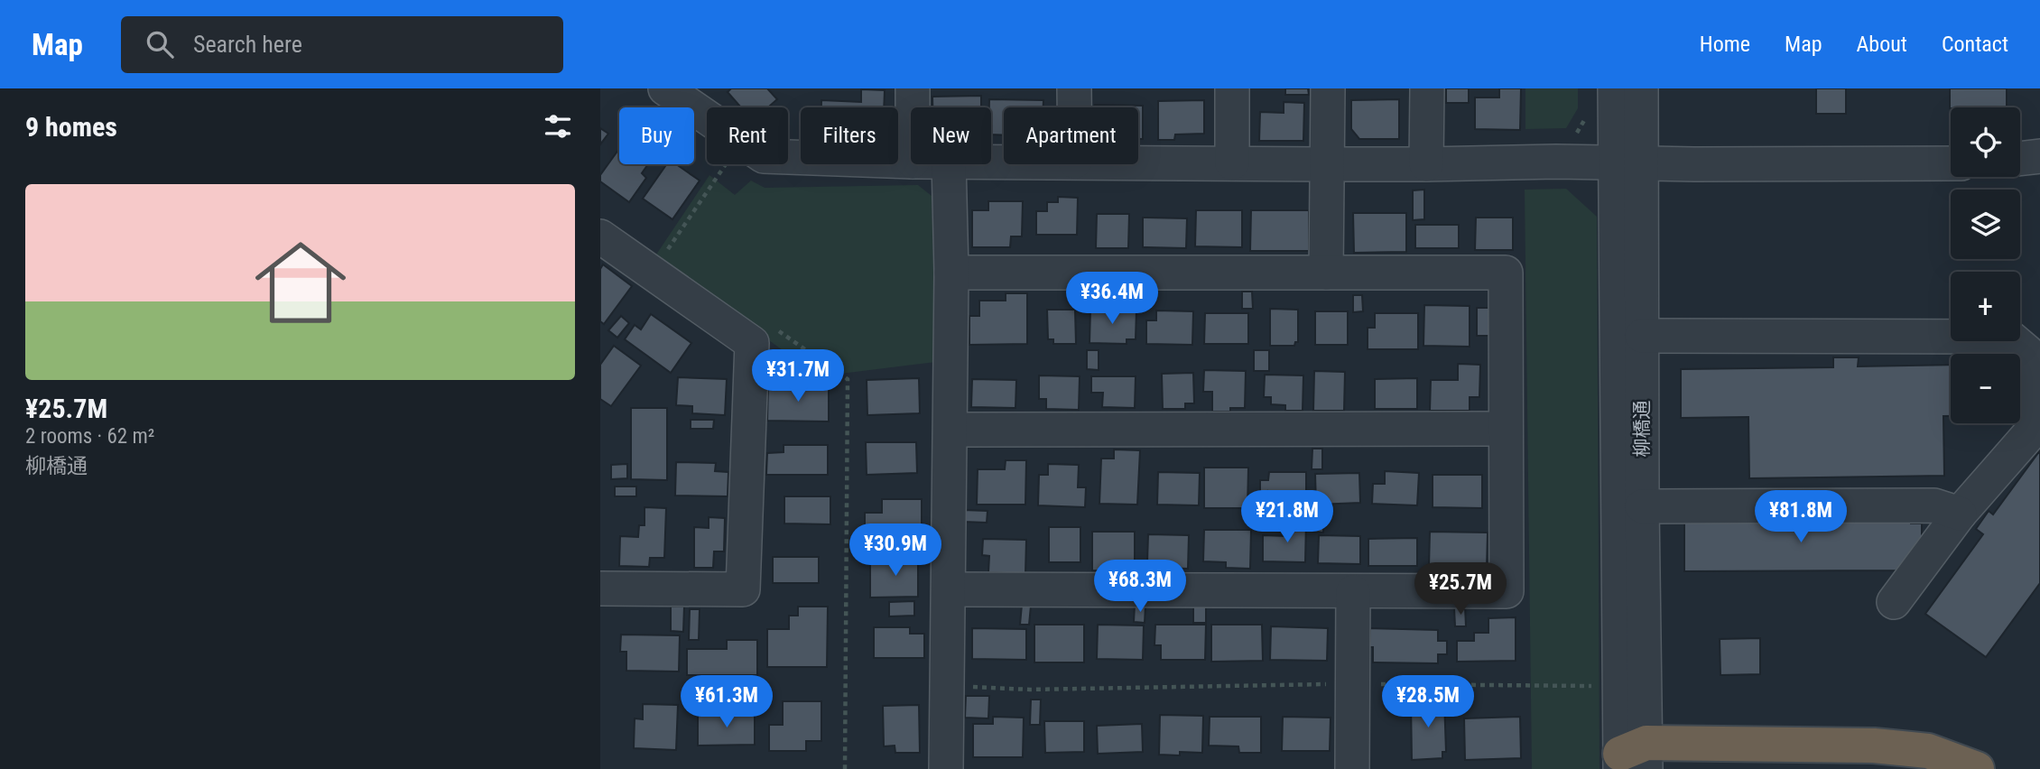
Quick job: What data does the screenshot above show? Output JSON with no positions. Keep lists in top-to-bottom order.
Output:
{
  "streets": {
    "street": ["柳橋通"]
  },
  "page": {
    "header": "Map",
    "search": "Search here",
    "nav": [
      "Home",
      "Map",
      "About",
      "Contact"
    ],
    "heading": "9 homes",
    "map_buttons": ["+", "−"],
    "chip": [
      "Buy",
      "Rent",
      "Filters",
      "New",
      "Apartment"
    ],
    "list": [
      {
        "name": "¥25.7M",
        "note": "2 rooms · 62 m² · 柳橋通"
      }
    ],
    "price": [
      "¥36.4M",
      "¥31.7M",
      "¥21.8M",
      "¥81.8M",
      "¥30.9M",
      "¥68.3M",
      "¥25.7M",
      "¥61.3M",
      "¥28.5M"
    ]
  }
}
